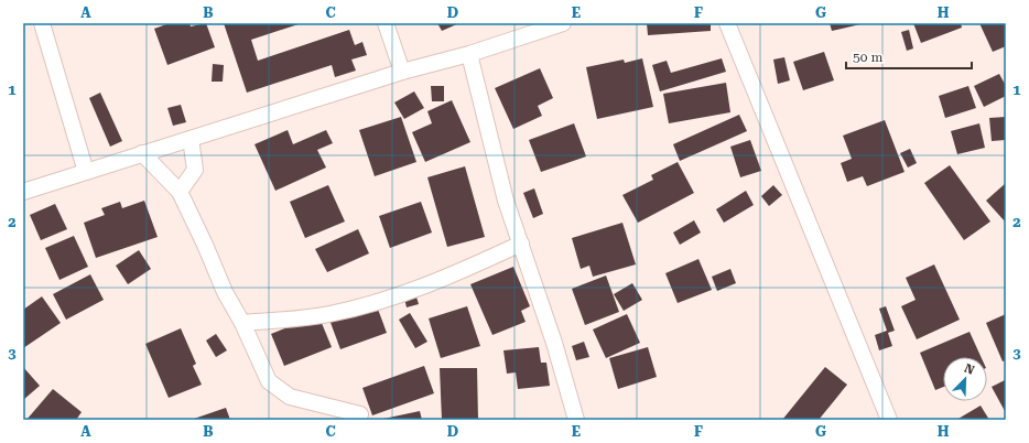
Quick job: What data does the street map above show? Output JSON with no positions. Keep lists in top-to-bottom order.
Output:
{
  "scale_bar": "50 m",
  "north": "top right",
  "grid": {
    "columns": [
      "A",
      "B",
      "C",
      "D",
      "E",
      "F",
      "G",
      "H"
    ],
    "rows": ["1", "2", "3"]
  }
}
